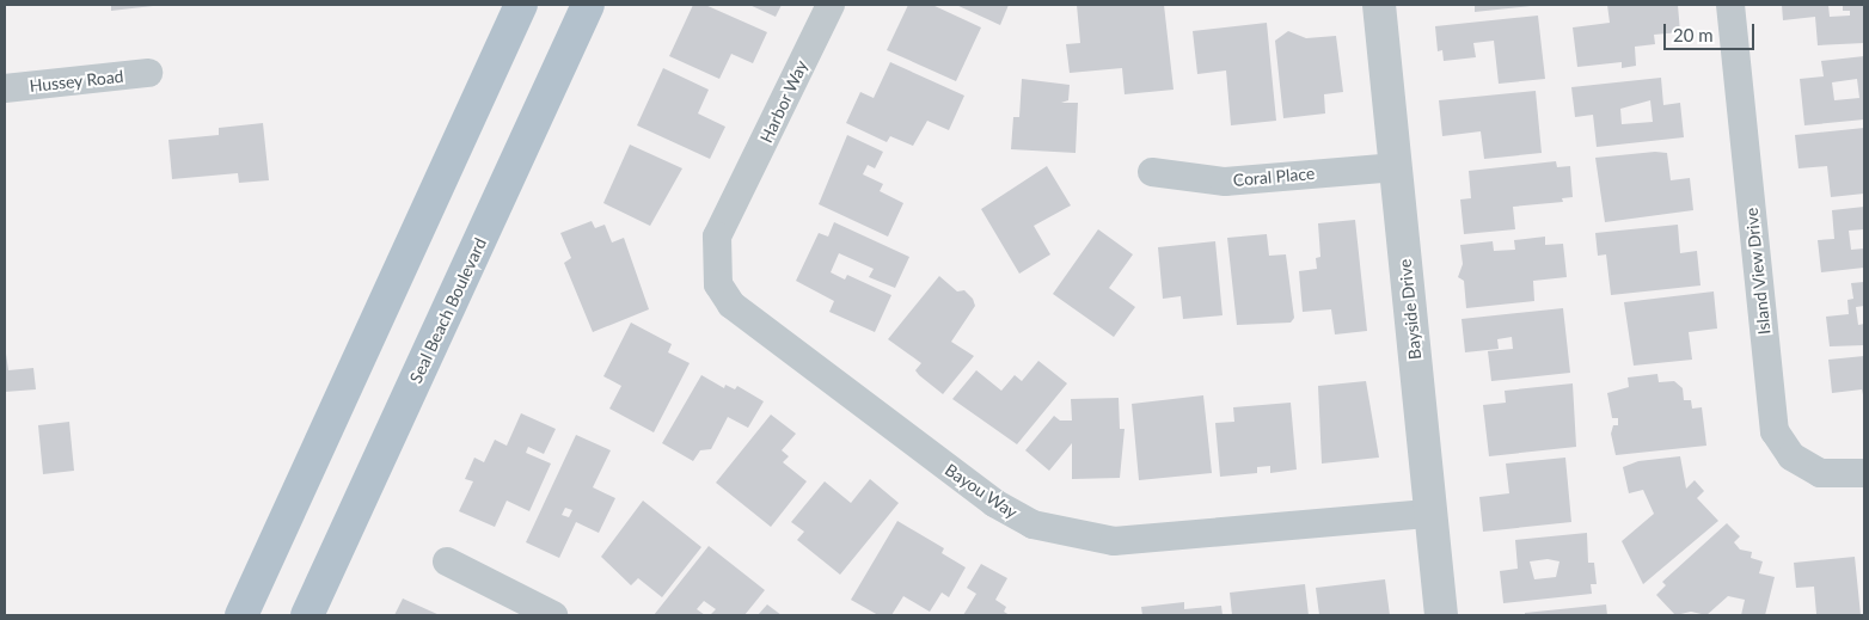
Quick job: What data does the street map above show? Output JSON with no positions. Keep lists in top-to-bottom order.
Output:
{
  "streets": {
    "main road": ["Seal Beach Boulevard"],
    "street": [
      "Hussey Road",
      "Harbor Way",
      "Coral Place",
      "Island View Drive",
      "Bayside Drive",
      "Bayou Way"
    ]
  },
  "crossings": [
    ["Harbor Way", "Bayou Way"],
    ["Coral Place", "Bayside Drive"],
    ["Bayside Drive", "Bayou Way"]
  ],
  "scale_bar": "20 m"
}
